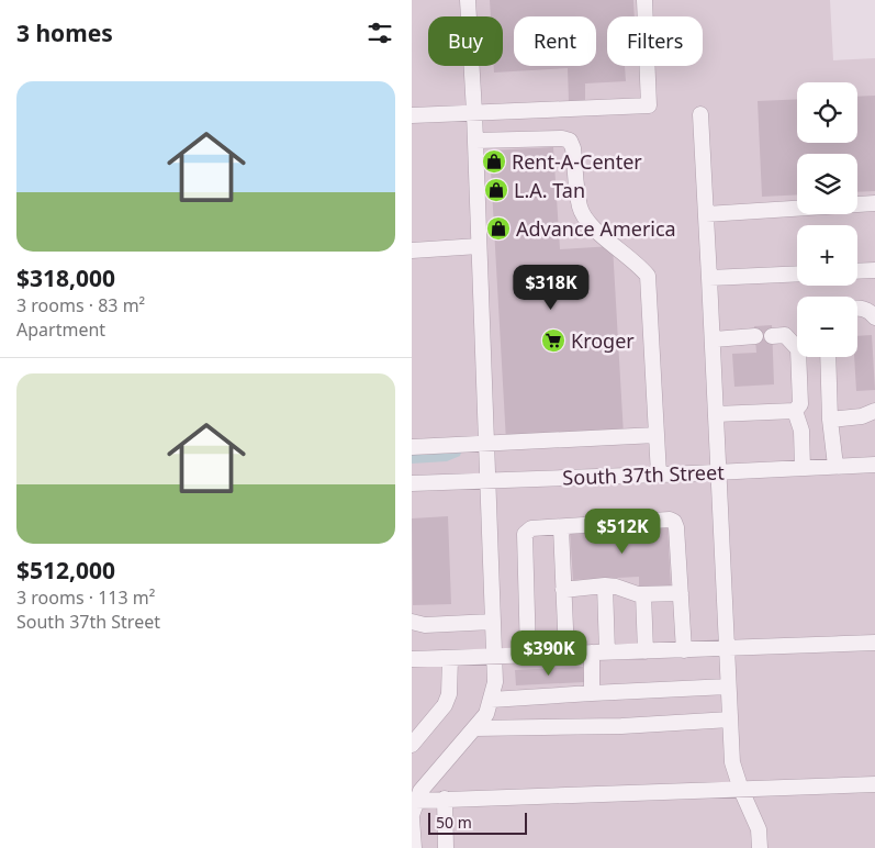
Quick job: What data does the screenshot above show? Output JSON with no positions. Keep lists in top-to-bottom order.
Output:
{
  "streets": {
    "street": ["South 37th Street"]
  },
  "places": {
    "shop": ["Rent-A-Center", "L.A. Tan", "Advance America"],
    "supermarket": ["Kroger"]
  },
  "scale_bar": "50 m",
  "page": {
    "heading": "3 homes",
    "chip": ["Buy", "Rent", "Filters"],
    "list": [
      {
        "name": "$318,000",
        "note": "3 rooms · 83 m² · Apartment"
      },
      {
        "name": "$512,000",
        "note": "3 rooms · 113 m² · South 37th Street"
      }
    ],
    "map_buttons": ["+", "−"],
    "price": ["$318K", "$512K", "$390K"],
    "scale": "50 m"
  }
}
